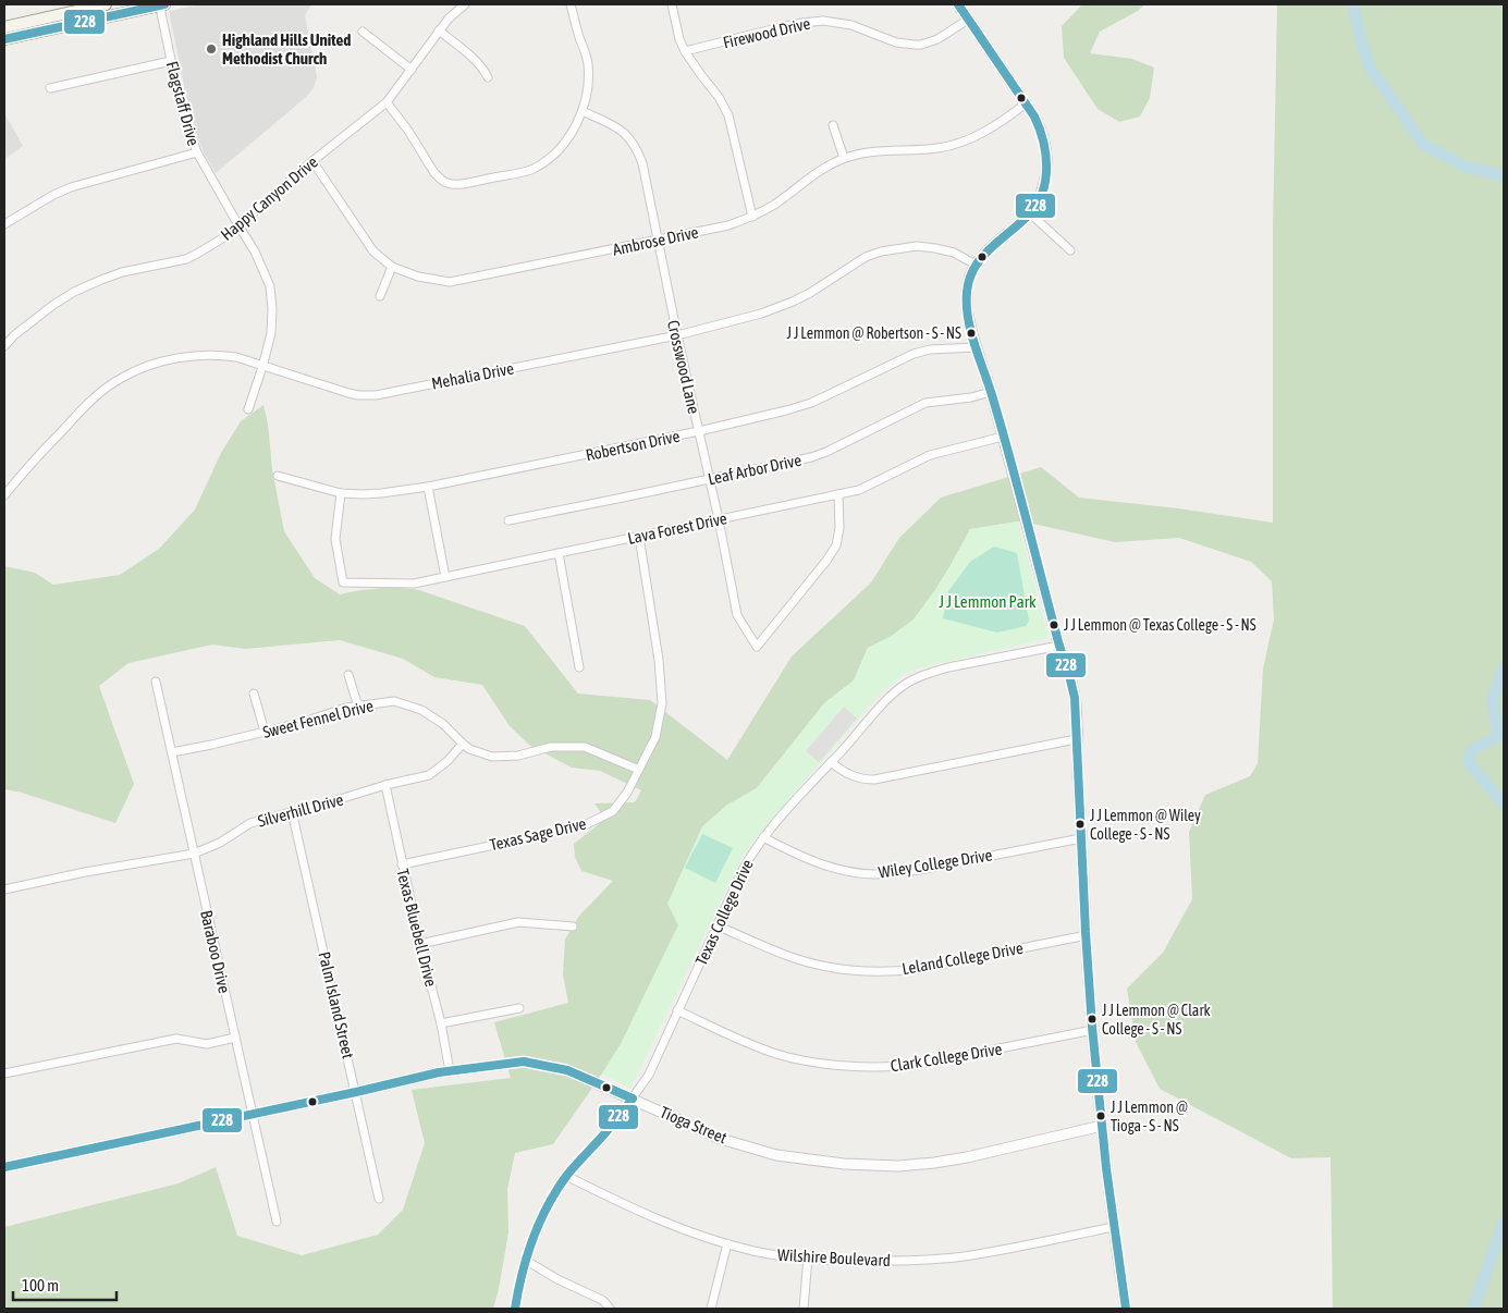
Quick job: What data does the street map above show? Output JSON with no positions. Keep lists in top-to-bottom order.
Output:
{
  "streets": {
    "street": [
      "Firewood Drive",
      "Flagstaff Drive",
      "Happy Canyon Drive",
      "Ambrose Drive",
      "Crosswood Lane",
      "Mehalia Drive",
      "Robertson Drive",
      "Leaf Arbor Drive",
      "Lava Forest Drive",
      "Sweet Fennel Drive",
      "Silverhill Drive",
      "Texas Sage Drive",
      "Wiley College Drive",
      "Texas College Drive",
      "Texas Bluebell Drive",
      "Baraboo Drive",
      "Leland College Drive",
      "Palm Island Street",
      "Clark College Drive",
      "Tioga Street",
      "Wilshire Boulevard"
    ]
  },
  "crossings": [
    ["Flagstaff Drive", "Happy Canyon Drive"],
    ["Flagstaff Drive", "Mehalia Drive"],
    ["Happy Canyon Drive", "Ambrose Drive"],
    ["Ambrose Drive", "Crosswood Lane"],
    ["Crosswood Lane", "Mehalia Drive"],
    ["Crosswood Lane", "Robertson Drive"],
    ["Crosswood Lane", "Leaf Arbor Drive"],
    ["Crosswood Lane", "Lava Forest Drive"],
    ["Robertson Drive", "Lava Forest Drive"],
    ["Lava Forest Drive", "Texas Sage Drive"],
    ["Sweet Fennel Drive", "Silverhill Drive"],
    ["Sweet Fennel Drive", "Texas Sage Drive"],
    ["Sweet Fennel Drive", "Baraboo Drive"],
    ["Silverhill Drive", "Texas Bluebell Drive"],
    ["Silverhill Drive", "Baraboo Drive"],
    ["Silverhill Drive", "Palm Island Street"],
    ["Texas Sage Drive", "Texas Bluebell Drive"],
    ["Wiley College Drive", "Texas College Drive"],
    ["Texas College Drive", "Leland College Drive"],
    ["Texas College Drive", "Clark College Drive"],
    ["Texas College Drive", "Tioga Street"],
    ["Texas College Drive", "Wilshire Boulevard"],
    ["Texas Bluebell Drive", "Tioga Street"],
    ["Baraboo Drive", "Tioga Street"],
    ["Palm Island Street", "Tioga Street"]
  ],
  "parks": ["J J Lemmon Park"],
  "places": [
    "Highland Hills United Methodist Church",
    "J J Lemmon @ Robertson - S - NS",
    "J J Lemmon @ Texas College - S - NS",
    "J J Lemmon @ Wiley College - S - NS",
    "J J Lemmon @ Clark College - S - NS",
    "J J Lemmon @ Tioga - S - NS"
  ],
  "lines": ["transit line 228"],
  "scale_bar": "100 m"
}
